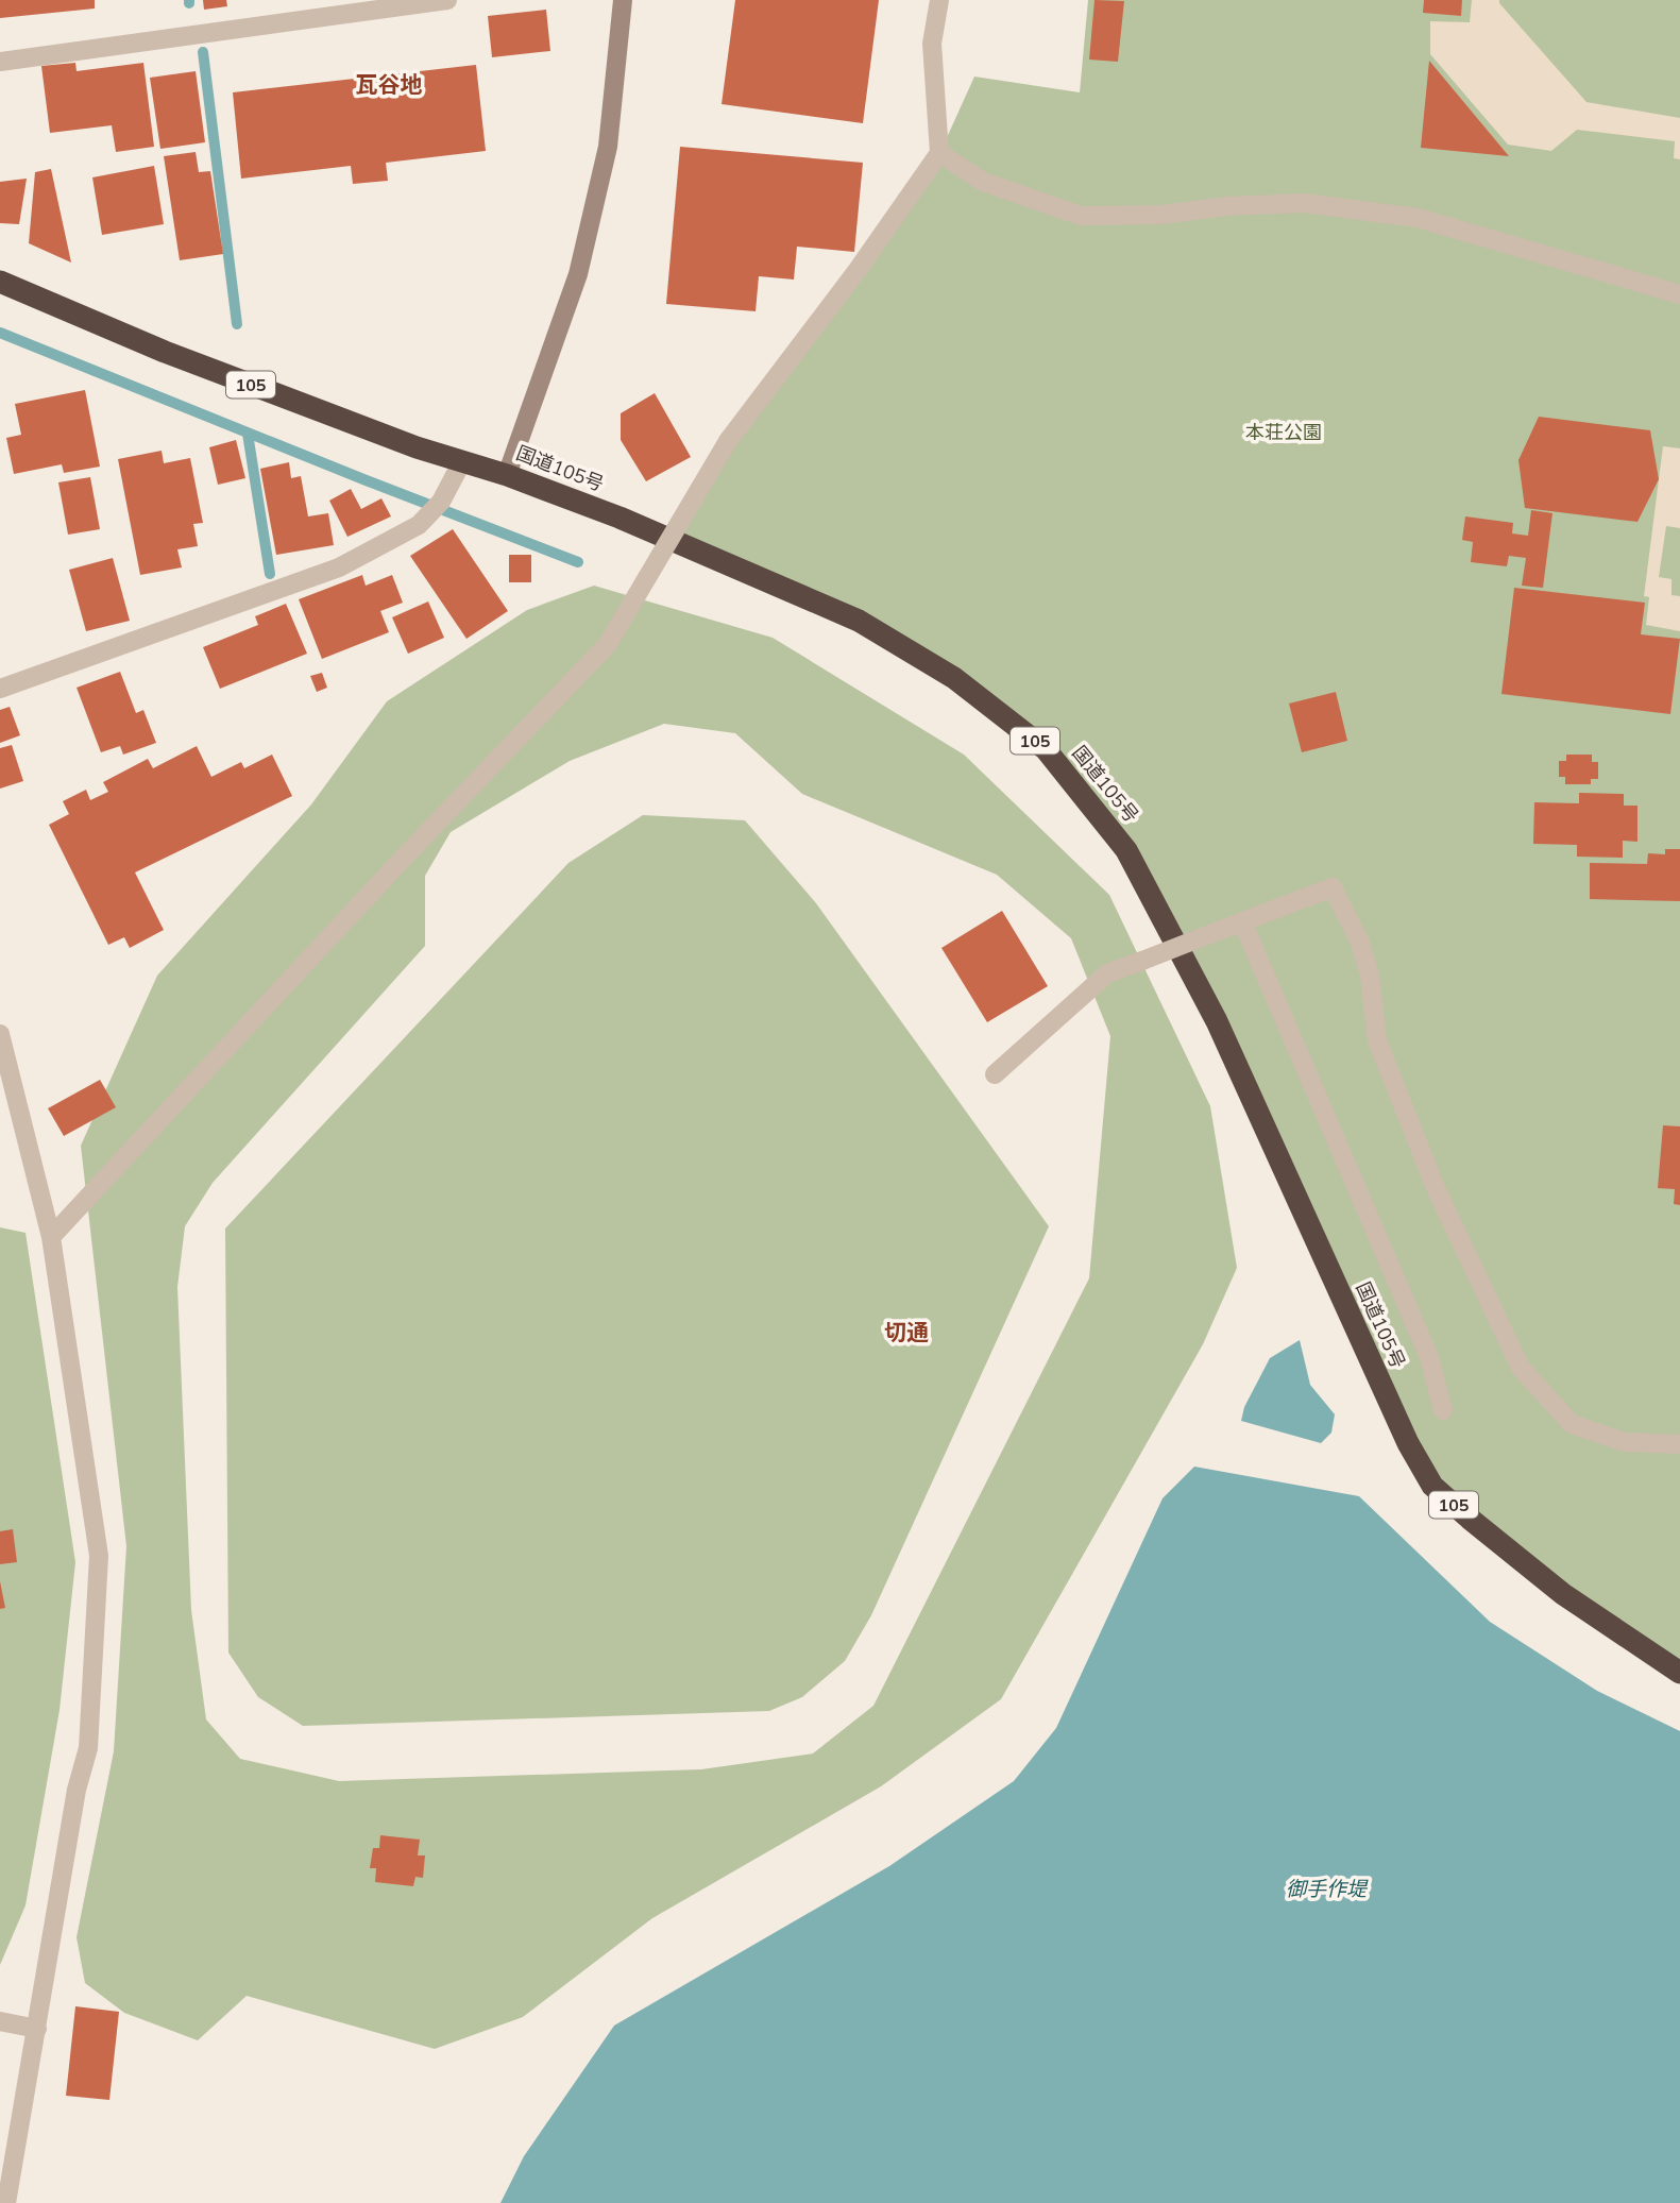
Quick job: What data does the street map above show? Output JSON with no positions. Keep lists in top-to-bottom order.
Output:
{
  "streets": {
    "highway": ["105", "国道105号"]
  },
  "districts": ["瓦谷地", "切通"],
  "water": ["御手作堤"],
  "parks": ["本荘公園"]
}
